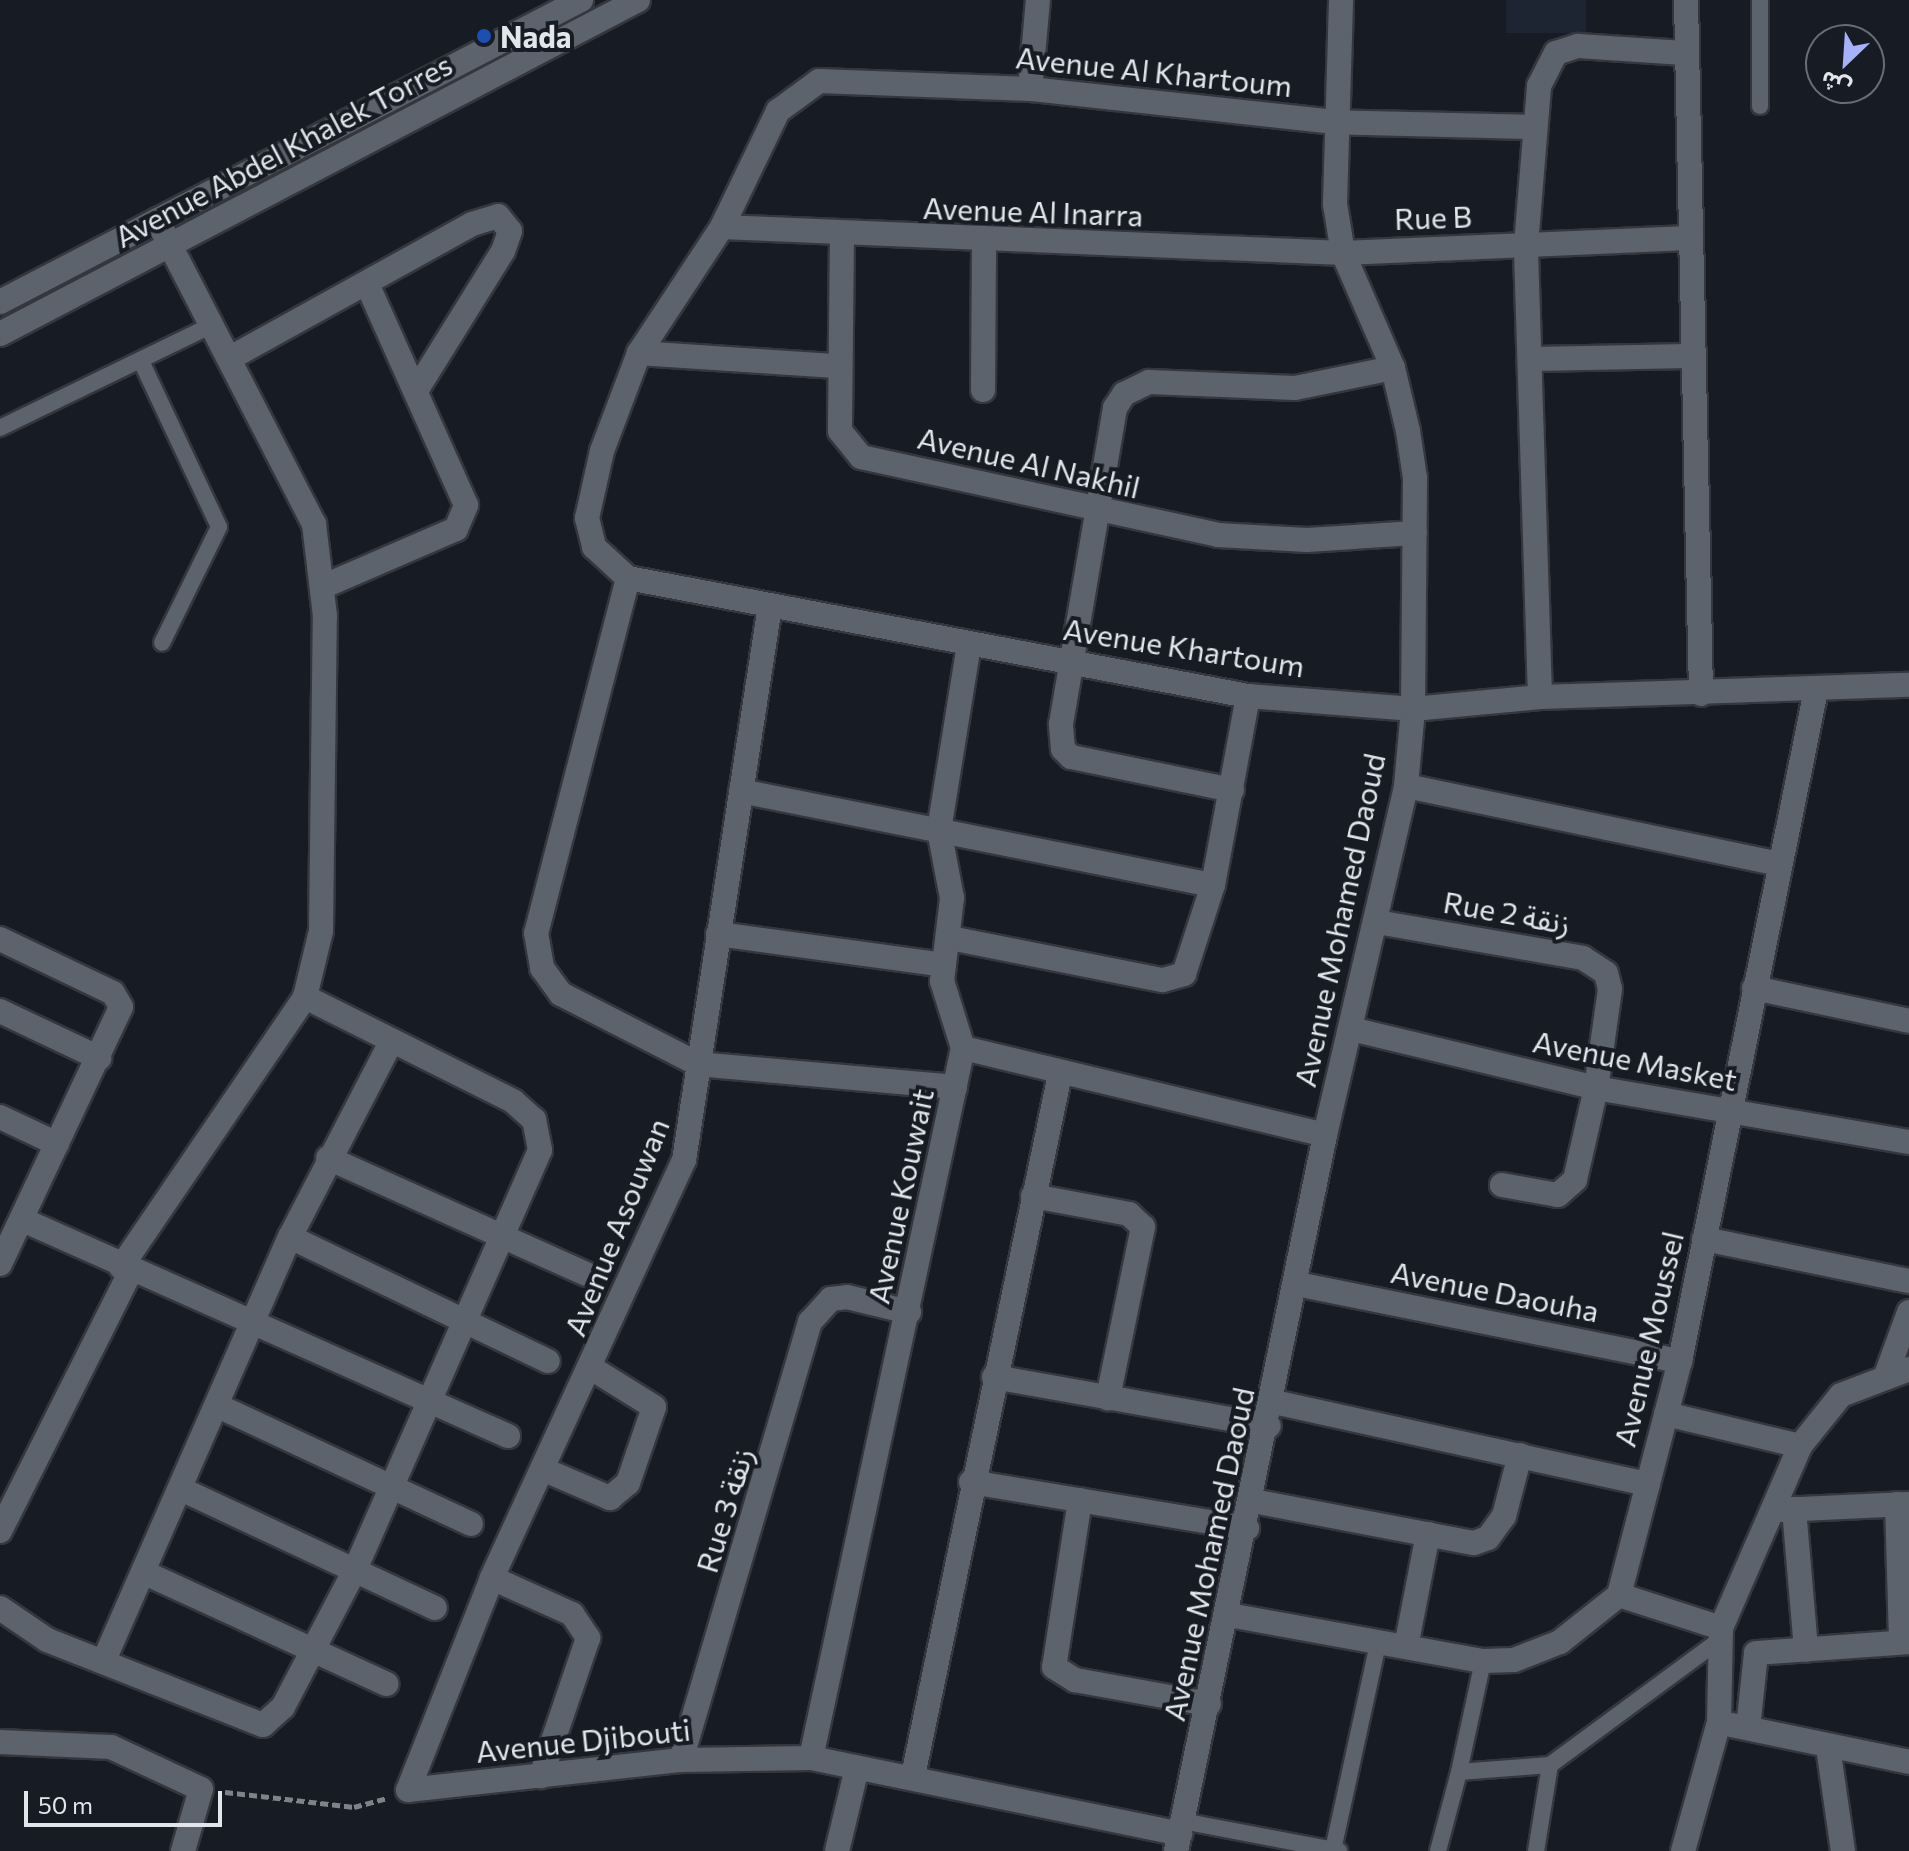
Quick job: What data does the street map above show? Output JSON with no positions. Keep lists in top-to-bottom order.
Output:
{
  "streets": {
    "street": [
      "Avenue Al Khartoum",
      "Avenue Abdel Khalek Torres",
      "Avenue Al Inarra",
      "Rue B",
      "Avenue Al Nakhil",
      "Avenue Khartoum",
      "Rue 2 زنقة",
      "Avenue Mohamed Daoud",
      "Avenue Masket",
      "Avenue Kouwait",
      "Avenue Asouwan",
      "Avenue Daouha",
      "Avenue Moussel",
      "Rue 3 زنقة",
      "Avenue Djibouti"
    ]
  },
  "crossings": [
    ["Avenue Al Khartoum", "Avenue Al Inarra"],
    ["Avenue Al Khartoum", "Avenue Mohamed Daoud"],
    ["Avenue Al Inarra", "Rue B"],
    ["Avenue Al Inarra", "Avenue Al Nakhil"],
    ["Avenue Al Inarra", "Avenue Mohamed Daoud"],
    ["Rue B", "Avenue Mohamed Daoud"],
    ["Avenue Al Nakhil", "Avenue Mohamed Daoud"],
    ["Avenue Khartoum", "Avenue Mohamed Daoud"],
    ["Avenue Khartoum", "Avenue Asouwan"],
    ["Avenue Khartoum", "Avenue Moussel"],
    ["Rue 2 زنقة", "Avenue Mohamed Daoud"],
    ["Rue 2 زنقة", "Avenue Masket"],
    ["Avenue Mohamed Daoud", "Avenue Masket"],
    ["Avenue Mohamed Daoud", "Avenue Daouha"],
    ["Avenue Mohamed Daoud", "Avenue Djibouti"],
    ["Avenue Masket", "Avenue Moussel"],
    ["Avenue Kouwait", "Rue 3 زنقة"],
    ["Avenue Kouwait", "Avenue Djibouti"],
    ["Avenue Asouwan", "Avenue Djibouti"],
    ["Avenue Daouha", "Avenue Moussel"],
    ["Rue 3 زنقة", "Avenue Djibouti"]
  ],
  "places": ["Nada"],
  "scale_bar": "50 m",
  "north": "bottom left"
}
